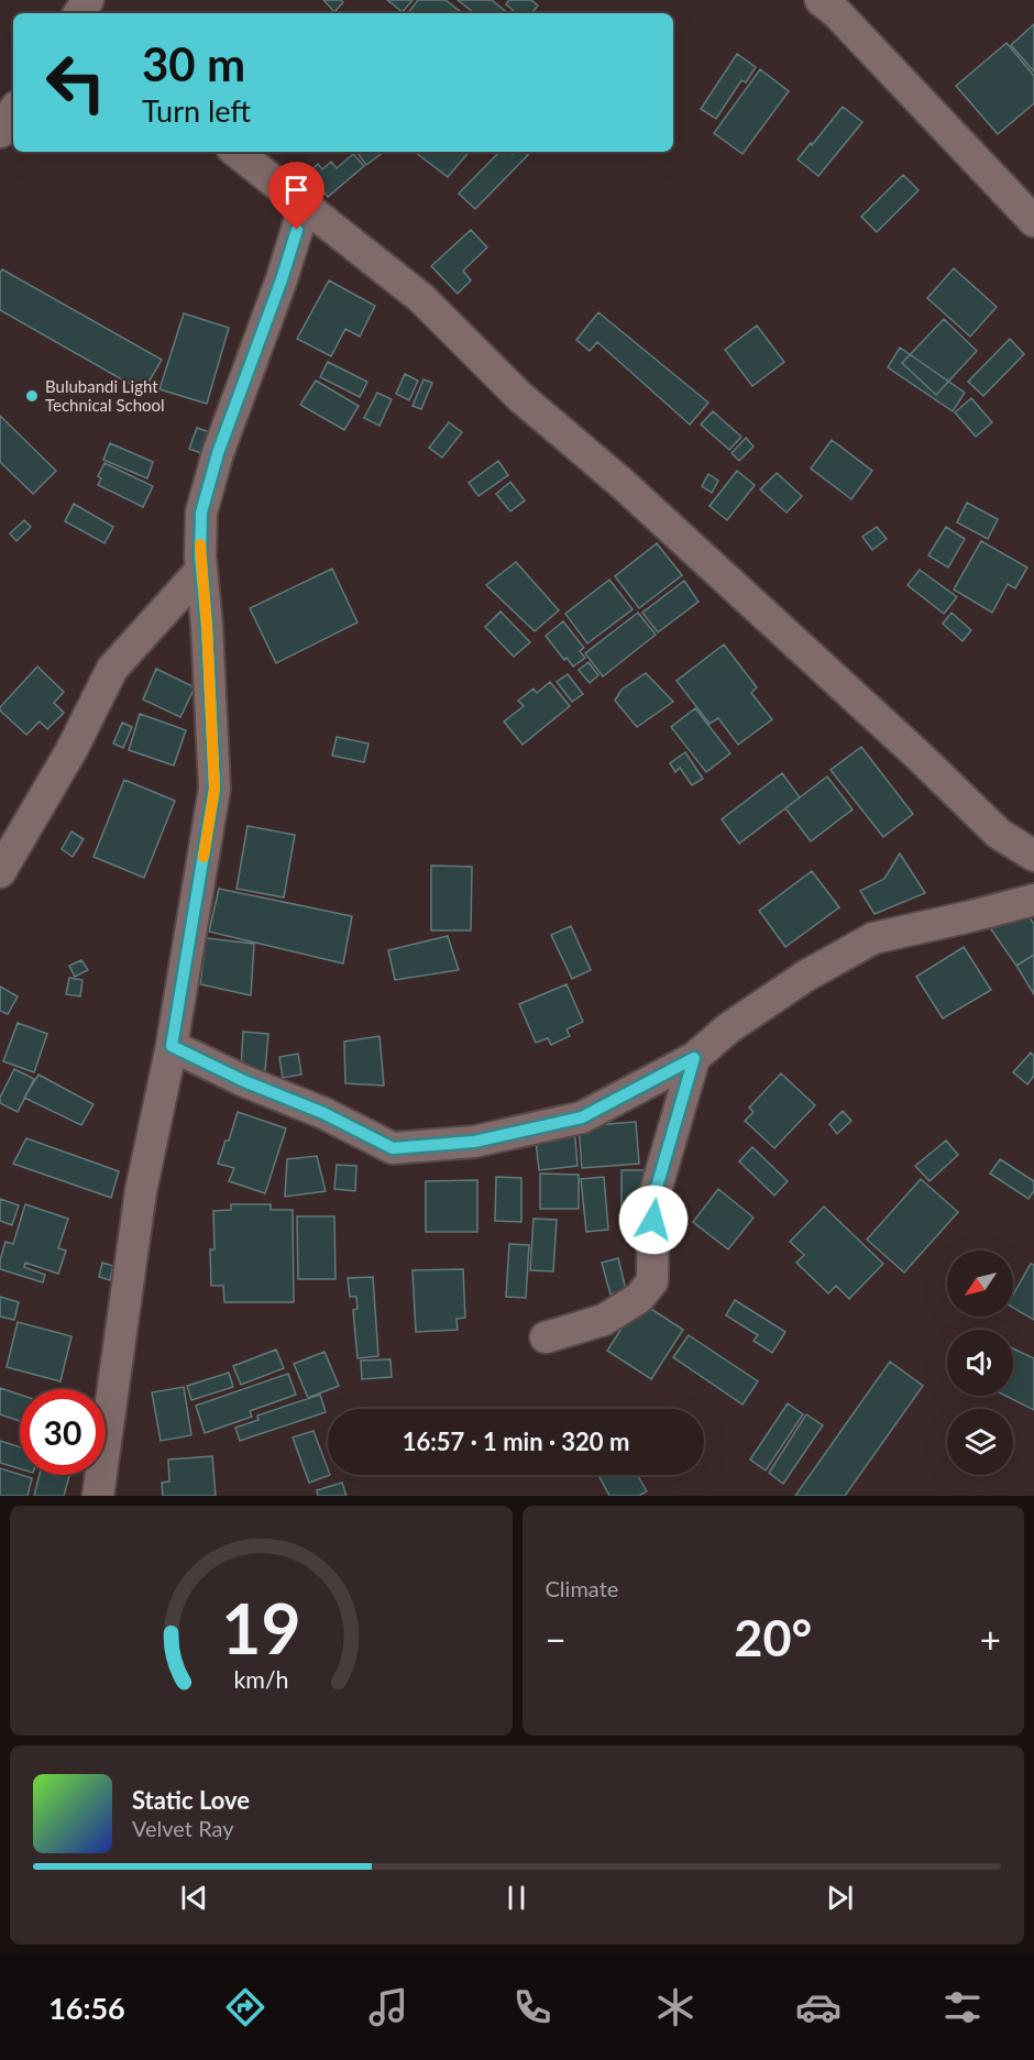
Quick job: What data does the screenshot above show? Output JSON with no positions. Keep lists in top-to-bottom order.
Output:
{
  "places": ["Bulubandi Light Technical School"],
  "north": "bottom left",
  "page": {
    "turn": ["30 m", "Turn left"],
    "limit": "30",
    "trip": "16:57 · 1 min · 320 m",
    "tile": "Climate",
    "heat": ["−", "20°", "+"],
    "song": ["Static Love", "Velvet Ray"],
    "tabs": "16:56",
    "gauge": ["19", "km/h"]
  }
}
